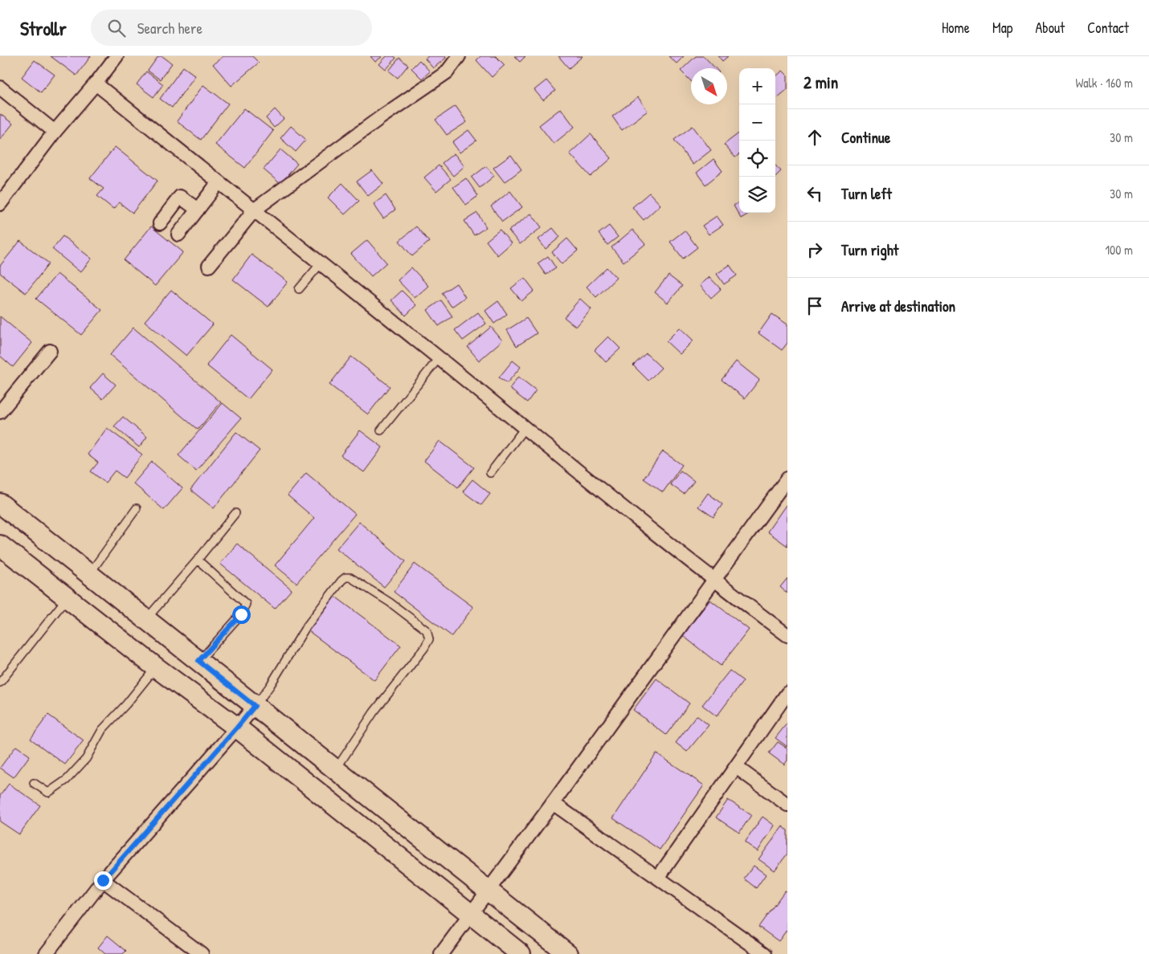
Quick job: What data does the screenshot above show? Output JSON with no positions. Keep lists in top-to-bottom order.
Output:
{
  "north": "bottom right",
  "page": {
    "header": "Strollr",
    "search": "Search here",
    "nav": [
      "Home",
      "Map",
      "About",
      "Contact"
    ],
    "heading": ["2 min", "Walk · 160 m"],
    "map_buttons": ["+", "−"],
    "list": [
      ["Continue", "30 m"],
      ["Turn left", "30 m"],
      ["Turn right", "100 m"],
      "Arrive at destination"
    ]
  }
}
